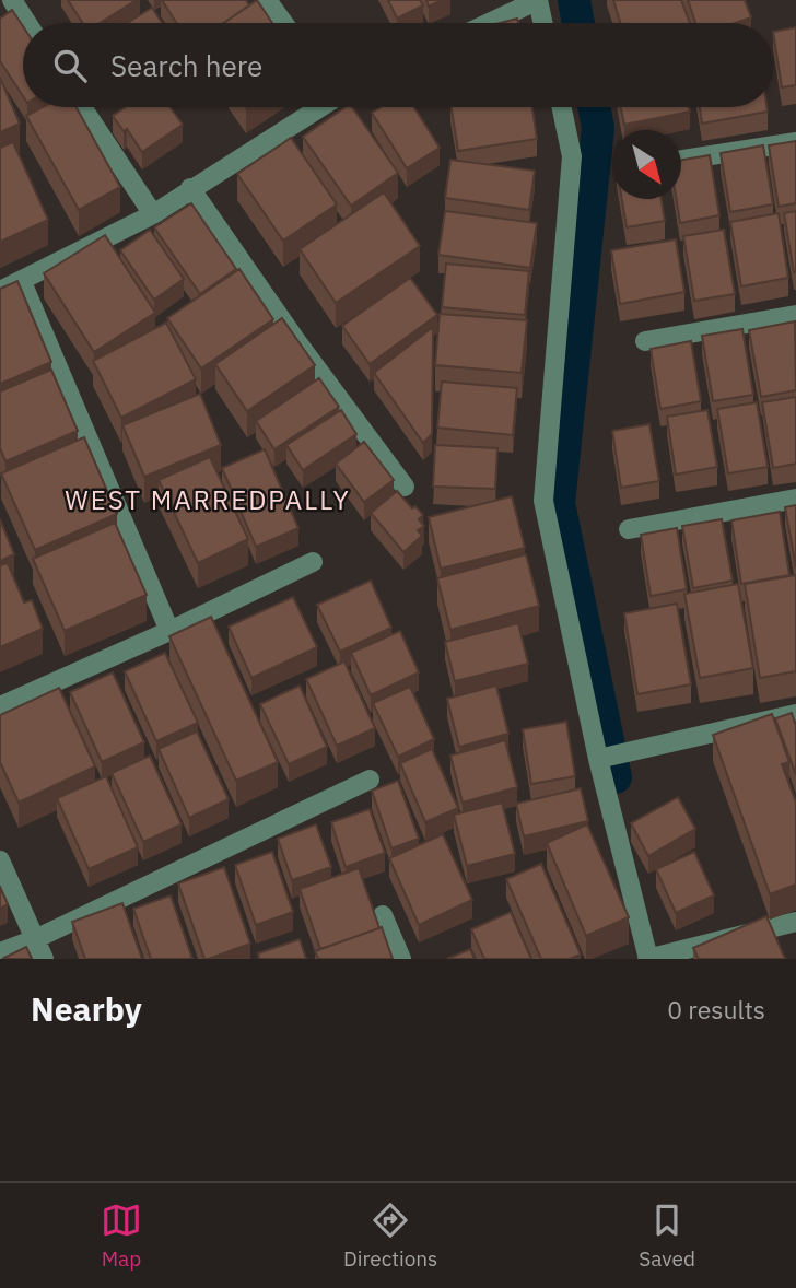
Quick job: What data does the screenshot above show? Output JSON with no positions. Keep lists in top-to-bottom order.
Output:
{
  "districts": ["WEST MARREDPALLY"],
  "north": "bottom right",
  "page": {
    "search": "Search here",
    "heading": ["Nearby", "0 results"],
    "nav": ["Map", "Directions", "Saved"]
  }
}
